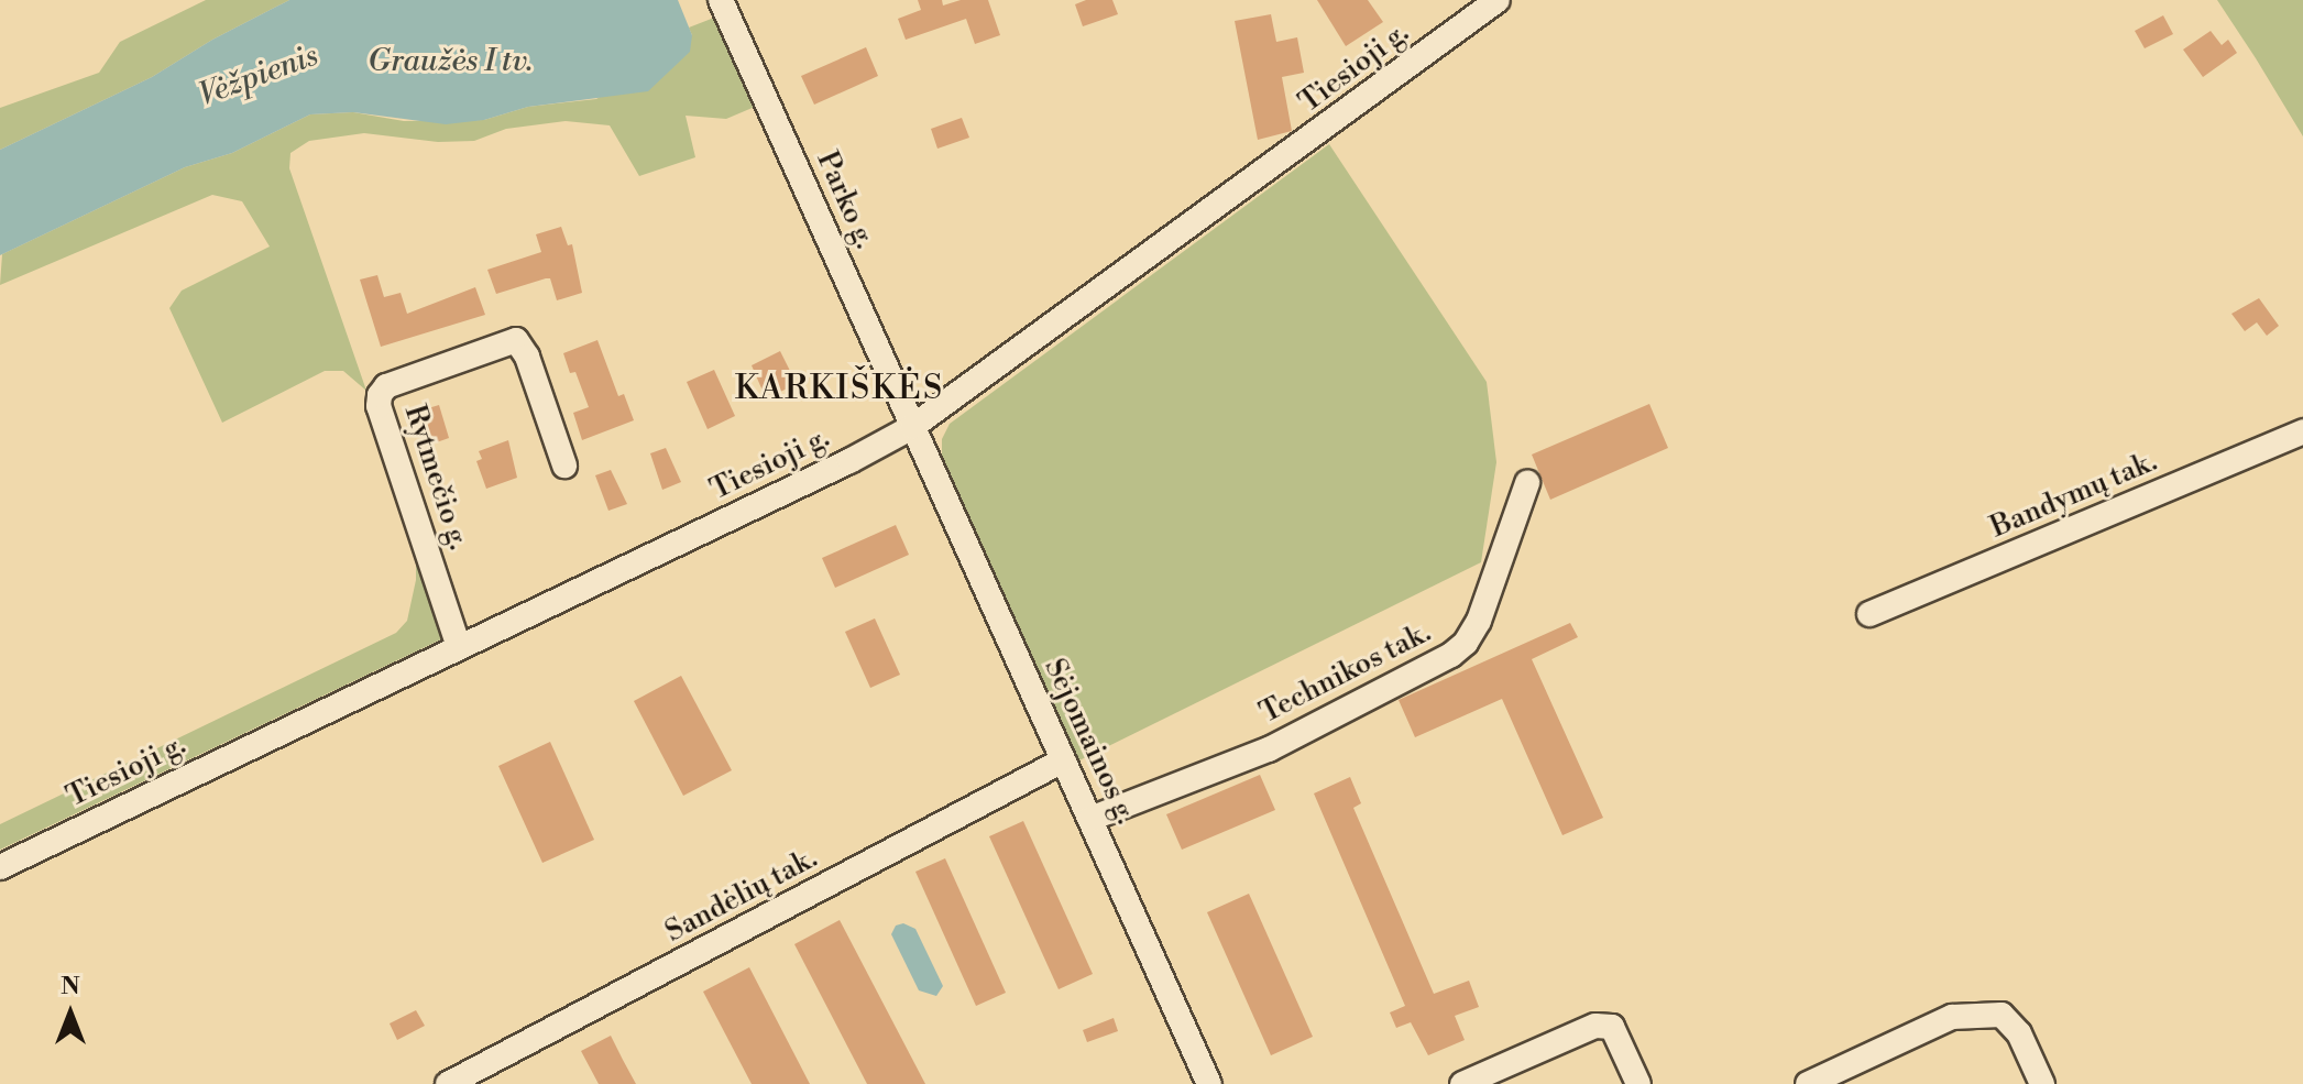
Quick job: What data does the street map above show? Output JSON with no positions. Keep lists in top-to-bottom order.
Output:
{
  "streets": {
    "street": [
      "Tiesioji g.",
      "Parko g.",
      "Rytmečio g.",
      "Bandymų tak.",
      "Technikos tak.",
      "Sėjomainos g.",
      "Sandėlių tak."
    ]
  },
  "crossings": [
    ["Tiesioji g.", "Parko g."],
    ["Tiesioji g.", "Rytmečio g."],
    ["Tiesioji g.", "Sėjomainos g."],
    ["Parko g.", "Sėjomainos g."],
    ["Technikos tak.", "Sėjomainos g."],
    ["Sėjomainos g.", "Sandėlių tak."]
  ],
  "districts": ["KARKIŠKĖS"],
  "water": ["Graužės I tv.", "Vėžpienis"],
  "north": "top"
}
